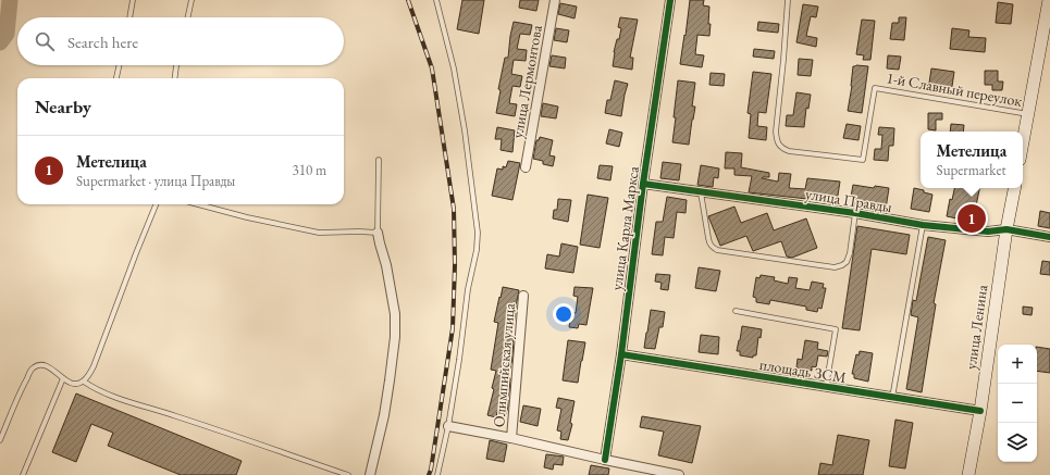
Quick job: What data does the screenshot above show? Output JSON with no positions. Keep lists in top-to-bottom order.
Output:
{
  "streets": {
    "main road": ["улица Ленина"],
    "street": [
      "улица Лермонтова",
      "улица Правды",
      "улица Карла Маркса",
      "Олимпийская улица",
      "площадь ЗСМ"
    ],
    "lane": ["1-й Славный переулок"]
  },
  "crossings": [
    ["улица Правды", "улица Карла Маркса"],
    ["улица Правды", "улица Ленина"],
    ["улица Карла Маркса", "Олимпийская улица"],
    ["улица Карла Маркса", "площадь ЗСМ"],
    ["улица Ленина", "площадь ЗСМ"]
  ],
  "page": {
    "search": "Search here",
    "heading": "Nearby",
    "popup": ["Метелица", "Supermarket"],
    "list": [
      {
        "mark": "1",
        "name": "Метелица",
        "note": "Supermarket · улица Правды",
        "value": "310 m"
      }
    ],
    "pins": "1",
    "map_buttons": ["+", "−"]
  }
}
